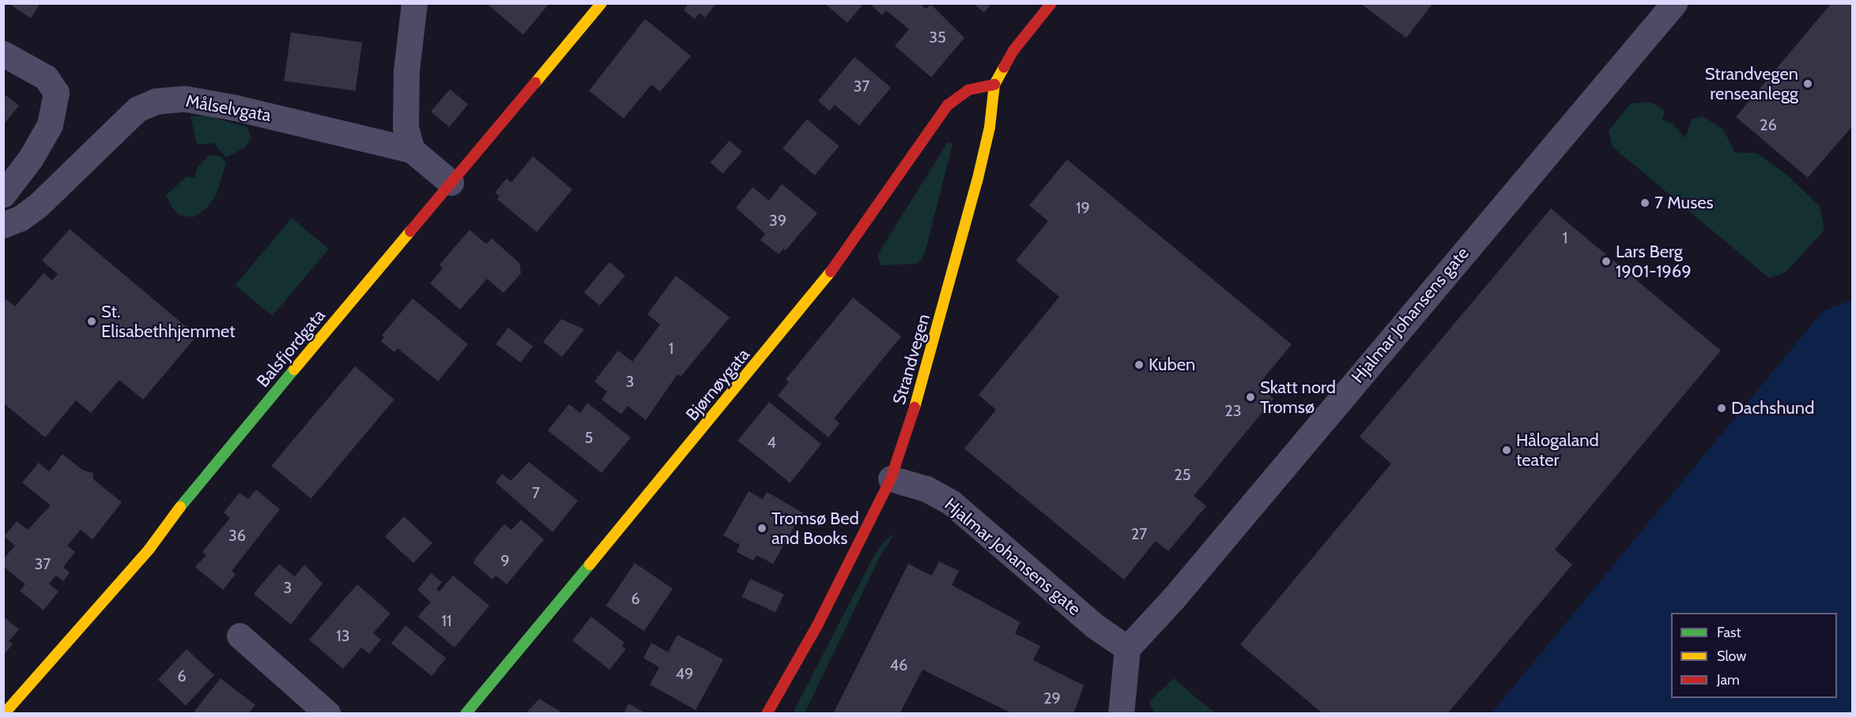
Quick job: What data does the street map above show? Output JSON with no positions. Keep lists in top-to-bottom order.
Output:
{
  "streets": {
    "street": [
      "Målselvgata",
      "Hjalmar Johansens gate",
      "Balsfjordgata",
      "Strandvegen",
      "Bjørnøygata"
    ]
  },
  "crossings": [
    ["Hjalmar Johansens gate", "Strandvegen"],
    ["Strandvegen", "Bjørnøygata"]
  ],
  "places": [
    "Strandvegen renseanlegg",
    "7 Muses",
    "Lars Berg 1901-1969",
    "St. Elisabethhjemmet",
    "Kuben",
    "Skatt nord Tromsø",
    "Dachshund",
    "Hålogaland teater",
    "Tromsø Bed and Books"
  ],
  "house_numbers": [
    "35",
    "37",
    "26",
    "19",
    "39",
    "1",
    "1",
    "3",
    "23",
    "5",
    "4",
    "25",
    "7",
    "27",
    "36",
    "9",
    "37",
    "3",
    "6",
    "11",
    "13",
    "46",
    "49",
    "6",
    "29"
  ],
  "legend": ["Fast", "Slow", "Jam"]
}
